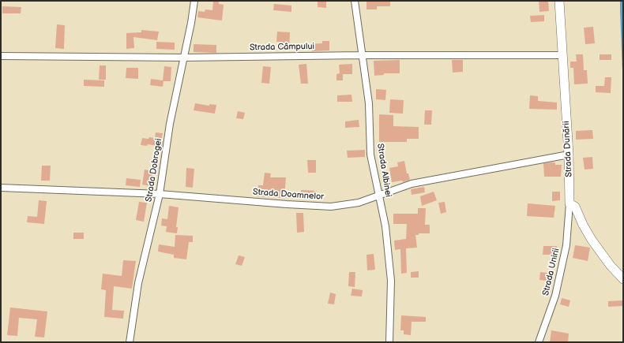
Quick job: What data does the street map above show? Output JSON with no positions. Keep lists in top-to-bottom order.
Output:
{
  "streets": {
    "main road": ["Strada Dunării"],
    "street": [
      "Strada Câmpului",
      "Strada Dobrogei",
      "Strada Albinei",
      "Strada Doamnelor",
      "Strada Unirii"
    ]
  },
  "crossings": [
    ["Strada Câmpului", "Strada Dunării"],
    ["Strada Câmpului", "Strada Dobrogei"],
    ["Strada Câmpului", "Strada Albinei"],
    ["Strada Dunării", "Strada Doamnelor"],
    ["Strada Dunării", "Strada Unirii"],
    ["Strada Dobrogei", "Strada Doamnelor"],
    ["Strada Albinei", "Strada Doamnelor"]
  ]
}
